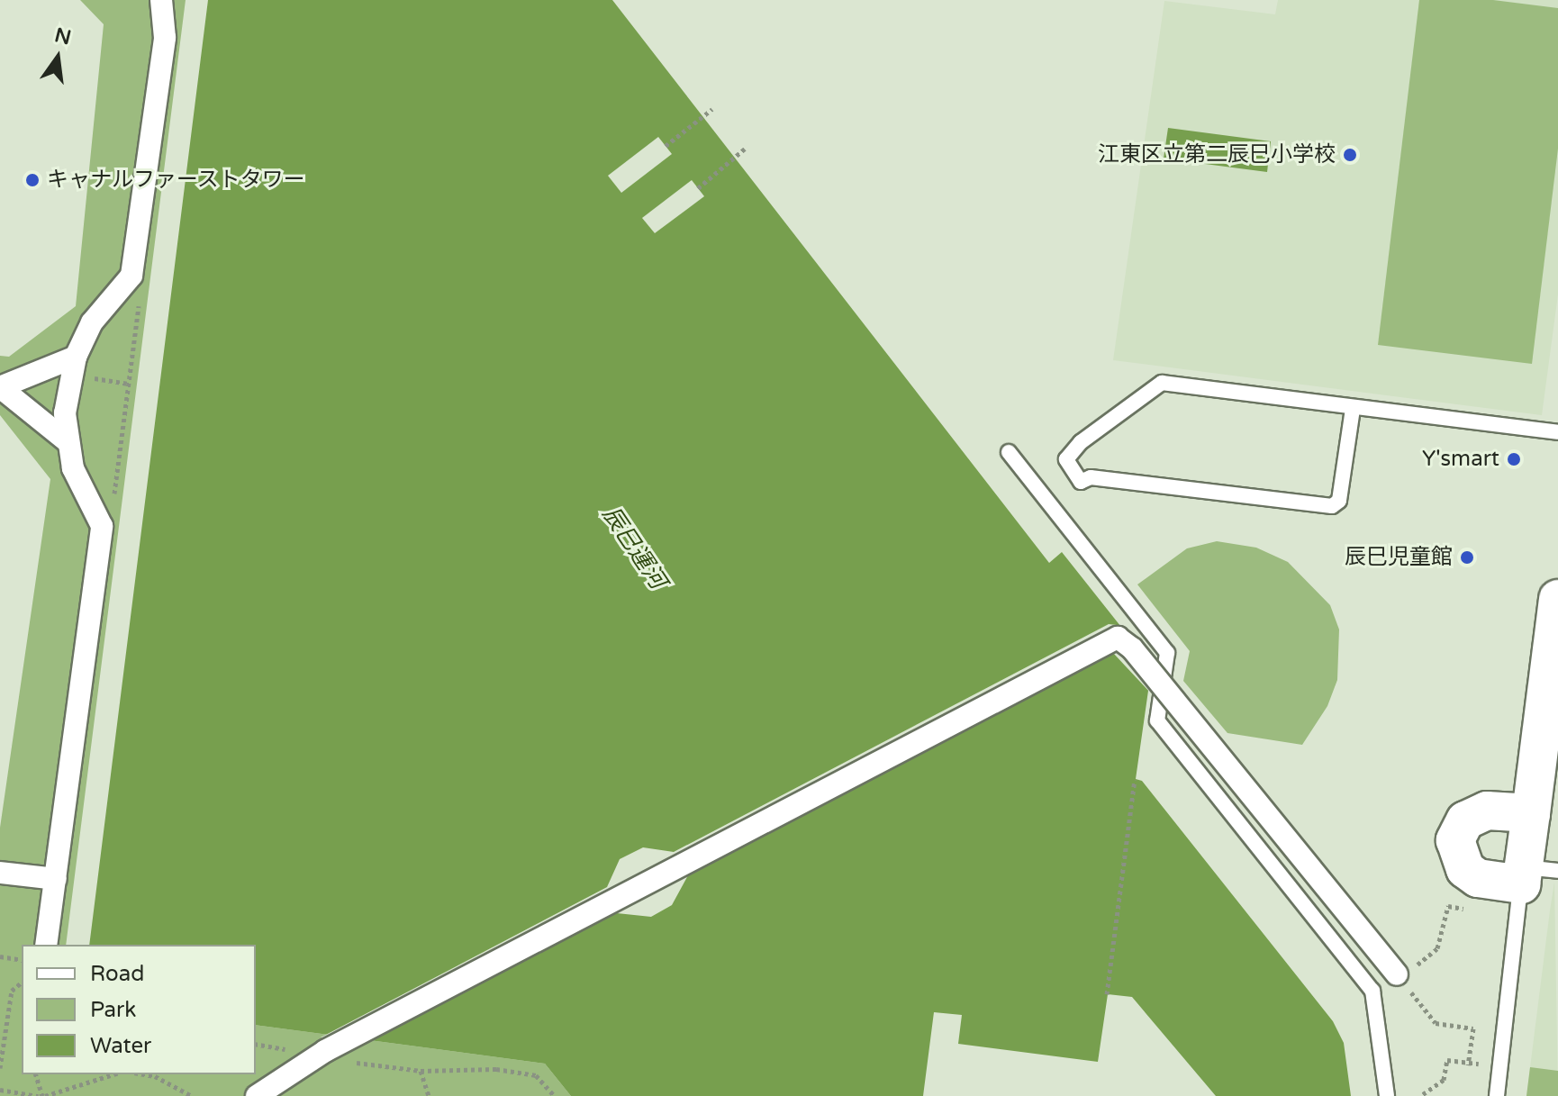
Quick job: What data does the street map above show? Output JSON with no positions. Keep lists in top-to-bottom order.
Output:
{
  "water": ["辰巳運河"],
  "places": [
    "江東区立第二辰巳小学校",
    "キャナルファーストタワー",
    "Y'smart",
    "辰巳児童館"
  ],
  "legend": ["Road", "Park", "Water"],
  "north": "top"
}
